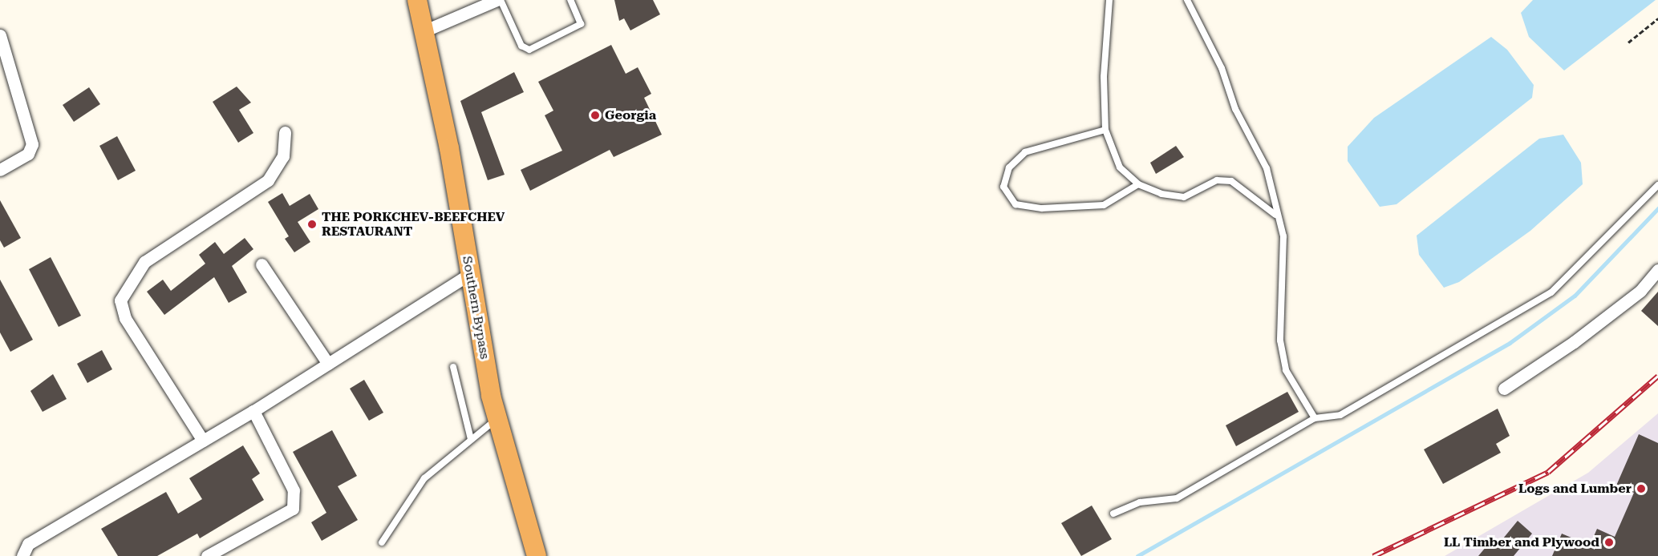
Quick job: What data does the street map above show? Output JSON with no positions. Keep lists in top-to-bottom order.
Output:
{
  "streets": {
    "highway": ["Southern Bypass"]
  },
  "places": [
    "Georgia",
    "THE PORKCHEV-BEEFCHEV RESTAURANT",
    "Logs and Lumber",
    "LL Timber and Plywood"
  ]
}
